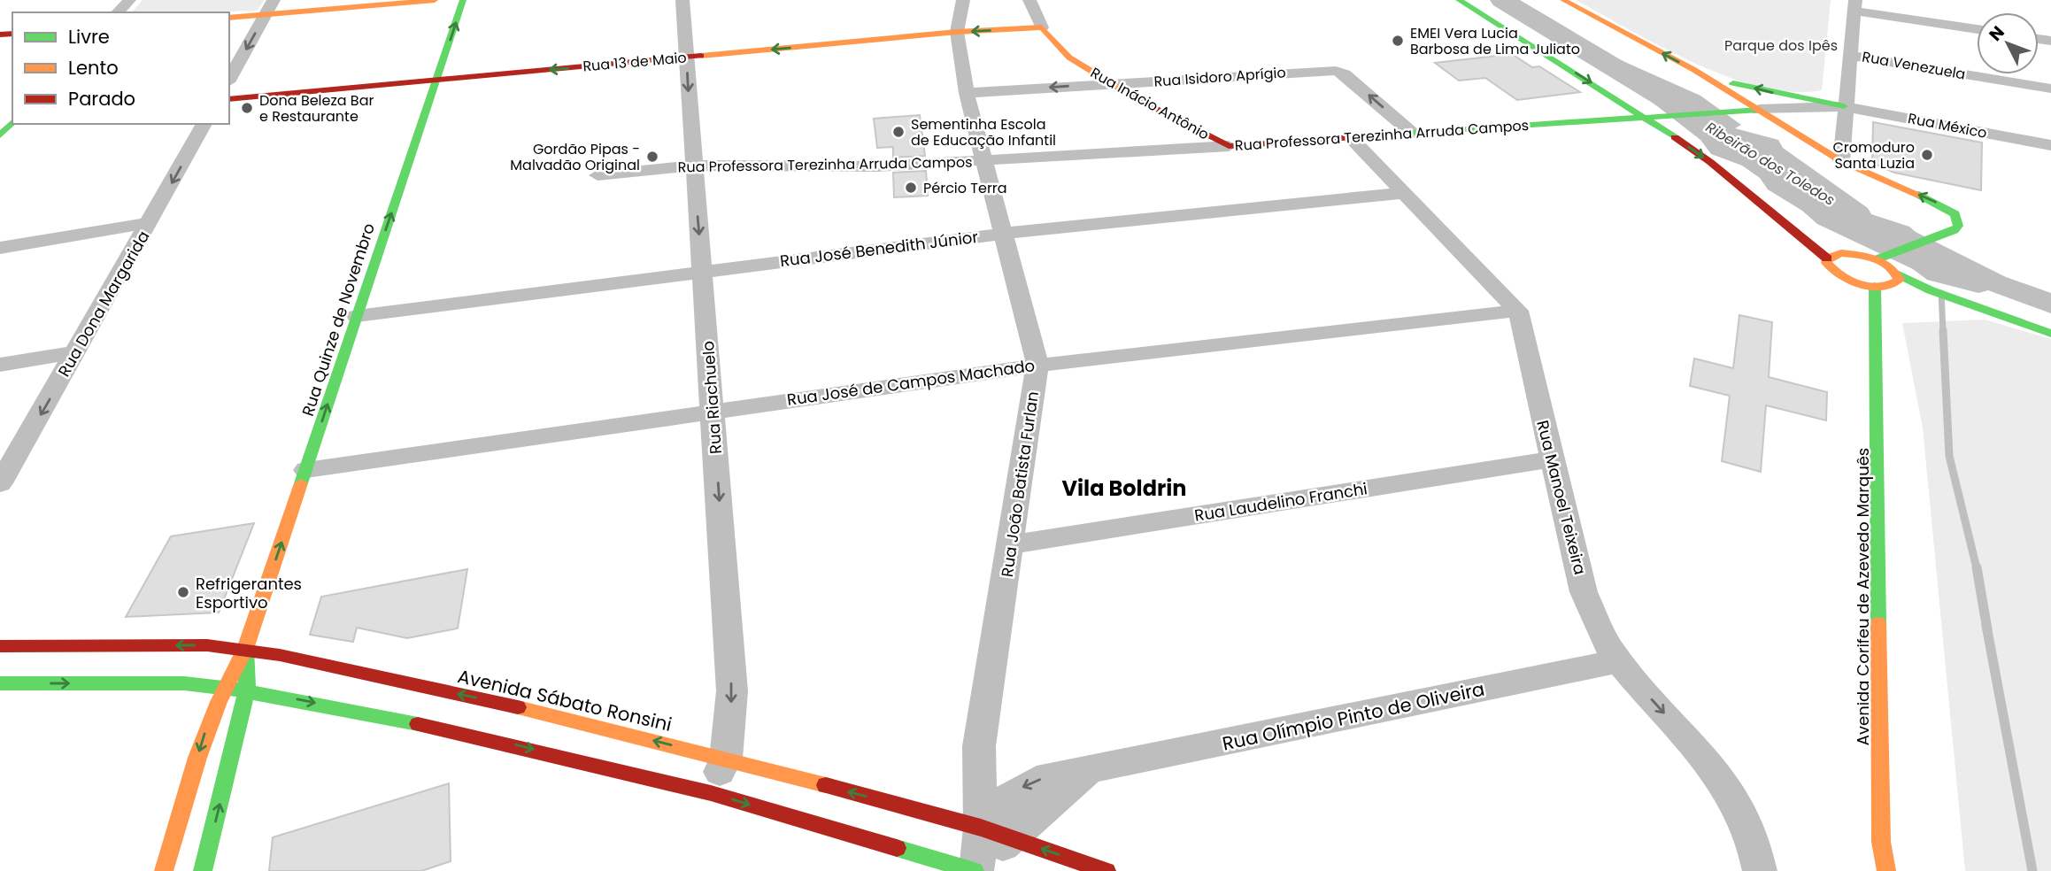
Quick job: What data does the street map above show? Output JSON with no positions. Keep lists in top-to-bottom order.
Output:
{
  "streets": {
    "main road": [
      "Rua 13 de Maio",
      "Rua Inácio Antônio",
      "Rua Professora Terezinha Arruda Campos",
      "Rua Quinze de Novembro",
      "Avenida Corifeu de Azevedo Marquês",
      "Avenida Sábato Ronsini"
    ],
    "street": [
      "Rua Venezuela",
      "Rua Isidoro Aprígio",
      "Rua México",
      "Rua José Benedith Júnior",
      "Rua Dona Margarida",
      "Rua José de Campos Machado",
      "Rua Riachuelo",
      "Rua João Batista Furlan",
      "Rua Manoel Teixeira",
      "Rua Laudelino Franchi",
      "Rua Olímpio Pinto de Oliveira"
    ]
  },
  "crossings": [
    ["Rua 13 de Maio", "Rua Inácio Antônio"],
    ["Rua 13 de Maio", "Rua Quinze de Novembro"],
    ["Rua 13 de Maio", "Rua Riachuelo"],
    ["Rua 13 de Maio", "Rua João Batista Furlan"],
    ["Rua Isidoro Aprígio", "Rua Inácio Antônio"],
    ["Rua Isidoro Aprígio", "Rua Professora Terezinha Arruda Campos"],
    ["Rua Isidoro Aprígio", "Rua João Batista Furlan"],
    ["Rua Inácio Antônio", "Rua Professora Terezinha Arruda Campos"],
    ["Rua Professora Terezinha Arruda Campos", "Rua Riachuelo"],
    ["Rua Professora Terezinha Arruda Campos", "Rua João Batista Furlan"],
    ["Rua José Benedith Júnior", "Rua Quinze de Novembro"],
    ["Rua José Benedith Júnior", "Rua Riachuelo"],
    ["Rua José Benedith Júnior", "Rua João Batista Furlan"],
    ["Rua Quinze de Novembro", "Rua José de Campos Machado"],
    ["Rua Quinze de Novembro", "Avenida Sábato Ronsini"],
    ["Rua José de Campos Machado", "Rua Riachuelo"],
    ["Rua José de Campos Machado", "Rua João Batista Furlan"],
    ["Rua José de Campos Machado", "Rua Manoel Teixeira"],
    ["Rua Riachuelo", "Avenida Sábato Ronsini"],
    ["Rua João Batista Furlan", "Rua Laudelino Franchi"],
    ["Rua João Batista Furlan", "Avenida Sábato Ronsini"],
    ["Rua João Batista Furlan", "Rua Olímpio Pinto de Oliveira"],
    ["Rua Manoel Teixeira", "Rua Laudelino Franchi"],
    ["Rua Manoel Teixeira", "Rua Olímpio Pinto de Oliveira"],
    ["Avenida Sábato Ronsini", "Rua Olímpio Pinto de Oliveira"]
  ],
  "one_way": [
    "Rua 13 de Maio",
    "Rua Isidoro Aprígio",
    "Rua Dona Margarida",
    "Rua Riachuelo",
    "Rua Manoel Teixeira"
  ],
  "districts": ["Vila Boldrin"],
  "water": ["Ribeirão dos Toledos"],
  "parks": ["Parque dos Ipês"],
  "places": [
    "EMEI Vera Lucia Barbosa de Lima Juliato",
    "Dona Beleza Bar e Restaurante",
    "Sementinha Escola de Educação Infantil",
    "Cromoduro Santa Luzia",
    "Gordão Pipas - Malvadão Original",
    "Pércio Terra",
    "Refrigerantes Esportivo"
  ],
  "legend": ["Livre", "Lento", "Parado"],
  "north": "top left"
}
